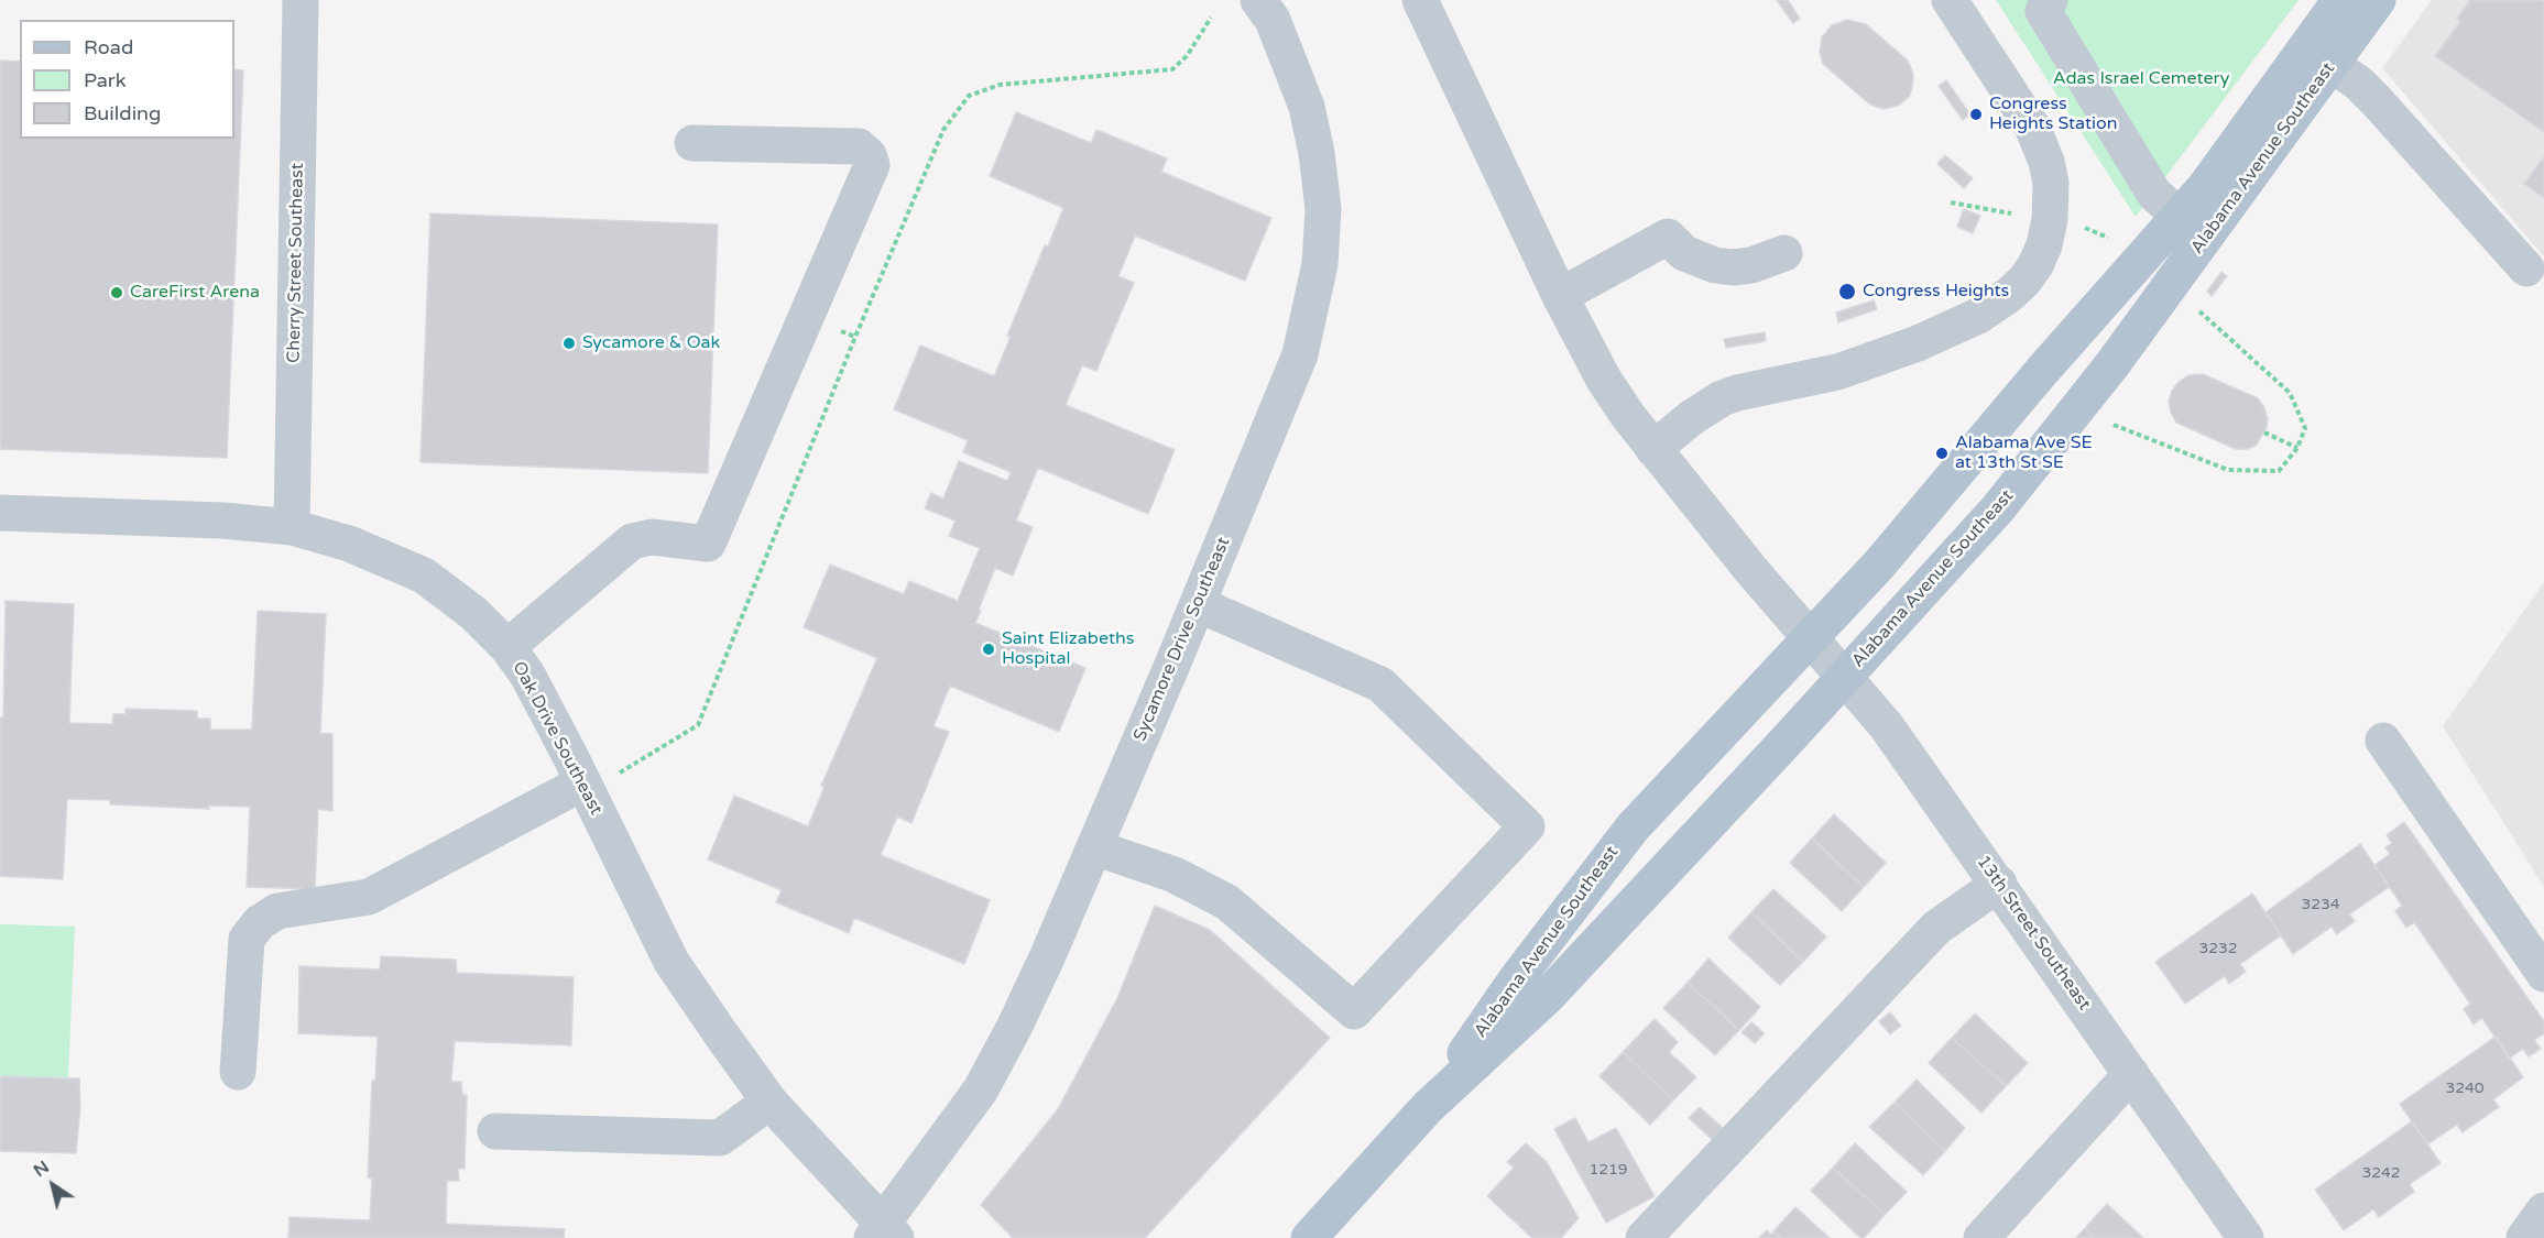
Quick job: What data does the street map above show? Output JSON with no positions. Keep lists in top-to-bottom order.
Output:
{
  "streets": {
    "main road": ["Alabama Avenue Southeast"],
    "street": [
      "Cherry Street Southeast",
      "Sycamore Drive Southeast",
      "Oak Drive Southeast",
      "13th Street Southeast"
    ]
  },
  "crossings": [
    ["Alabama Avenue Southeast", "13th Street Southeast"],
    ["Cherry Street Southeast", "Oak Drive Southeast"],
    ["Sycamore Drive Southeast", "Oak Drive Southeast"]
  ],
  "parks": ["Adas Israel Cemetery"],
  "places": [
    "Congress Heights Station",
    "Congress Heights",
    "CareFirst Arena",
    "Sycamore & Oak",
    "Alabama Ave SE at 13th St SE",
    "Saint Elizabeths Hospital"
  ],
  "house_numbers": [
    "3234",
    "3232",
    "3240",
    "1219",
    "3242"
  ],
  "legend": ["Road", "Park", "Building"],
  "north": "top left"
}
